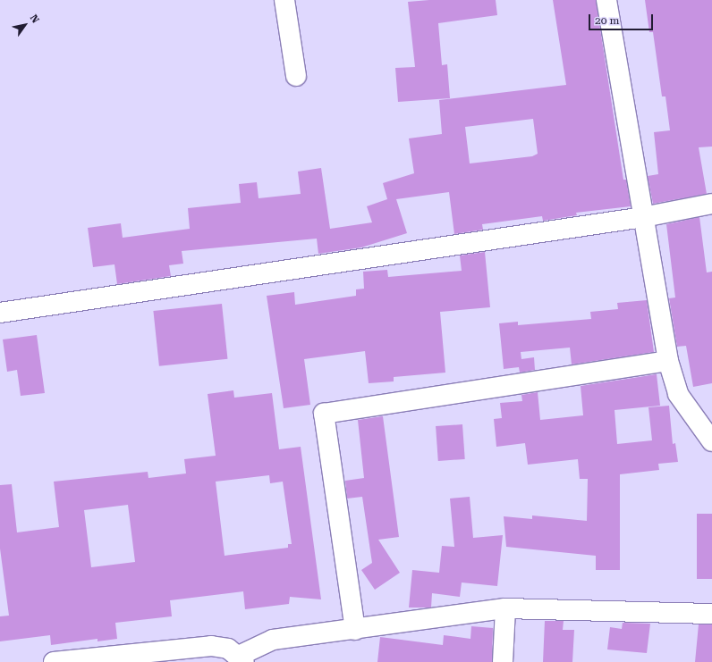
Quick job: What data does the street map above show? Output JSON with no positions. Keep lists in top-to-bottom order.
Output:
{
  "scale_bar": "20 m",
  "north": "top right"
}
